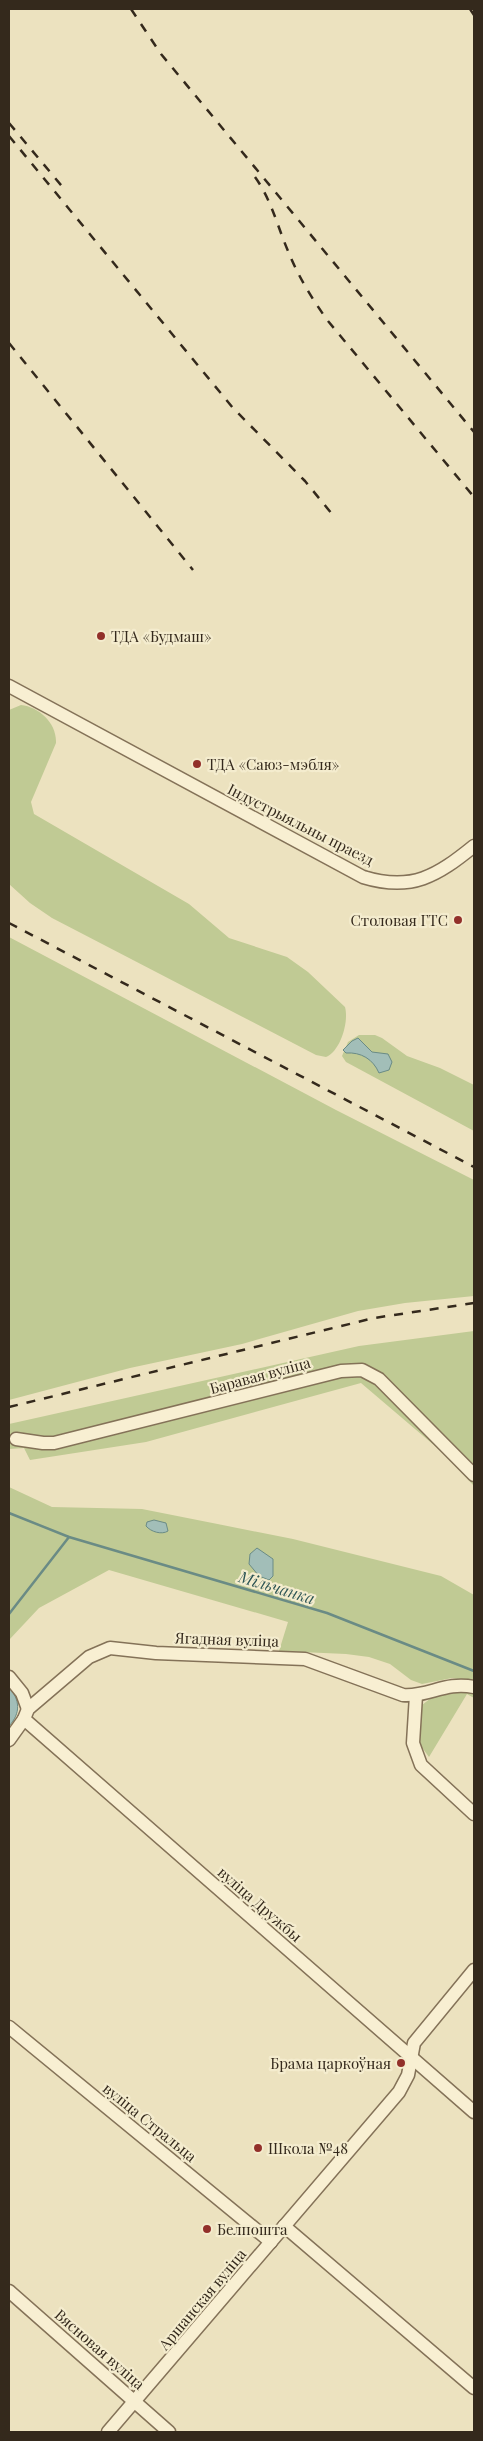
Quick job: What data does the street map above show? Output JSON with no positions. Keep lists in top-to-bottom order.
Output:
{
  "streets": {
    "street": [
      "Індустрыяльны праезд",
      "Баравая вуліца",
      "Ягадная вуліца",
      "вуліца Дружбы",
      "вуліца Стральца",
      "Аршанская вуліца",
      "Вясновая вуліца"
    ]
  },
  "crossings": [
    ["Ягадная вуліца", "вуліца Дружбы"],
    ["вуліца Дружбы", "Аршанская вуліца"],
    ["вуліца Стральца", "Аршанская вуліца"],
    ["Аршанская вуліца", "Вясновая вуліца"]
  ],
  "water": ["Мільчанка"],
  "places": [
    "ТДА «Будмаш»",
    "ТДА «Саюз-мэбля»",
    "Столовая ГТС",
    "Брама царкоўная",
    "Школа №48",
    "Белпошта"
  ]
}
